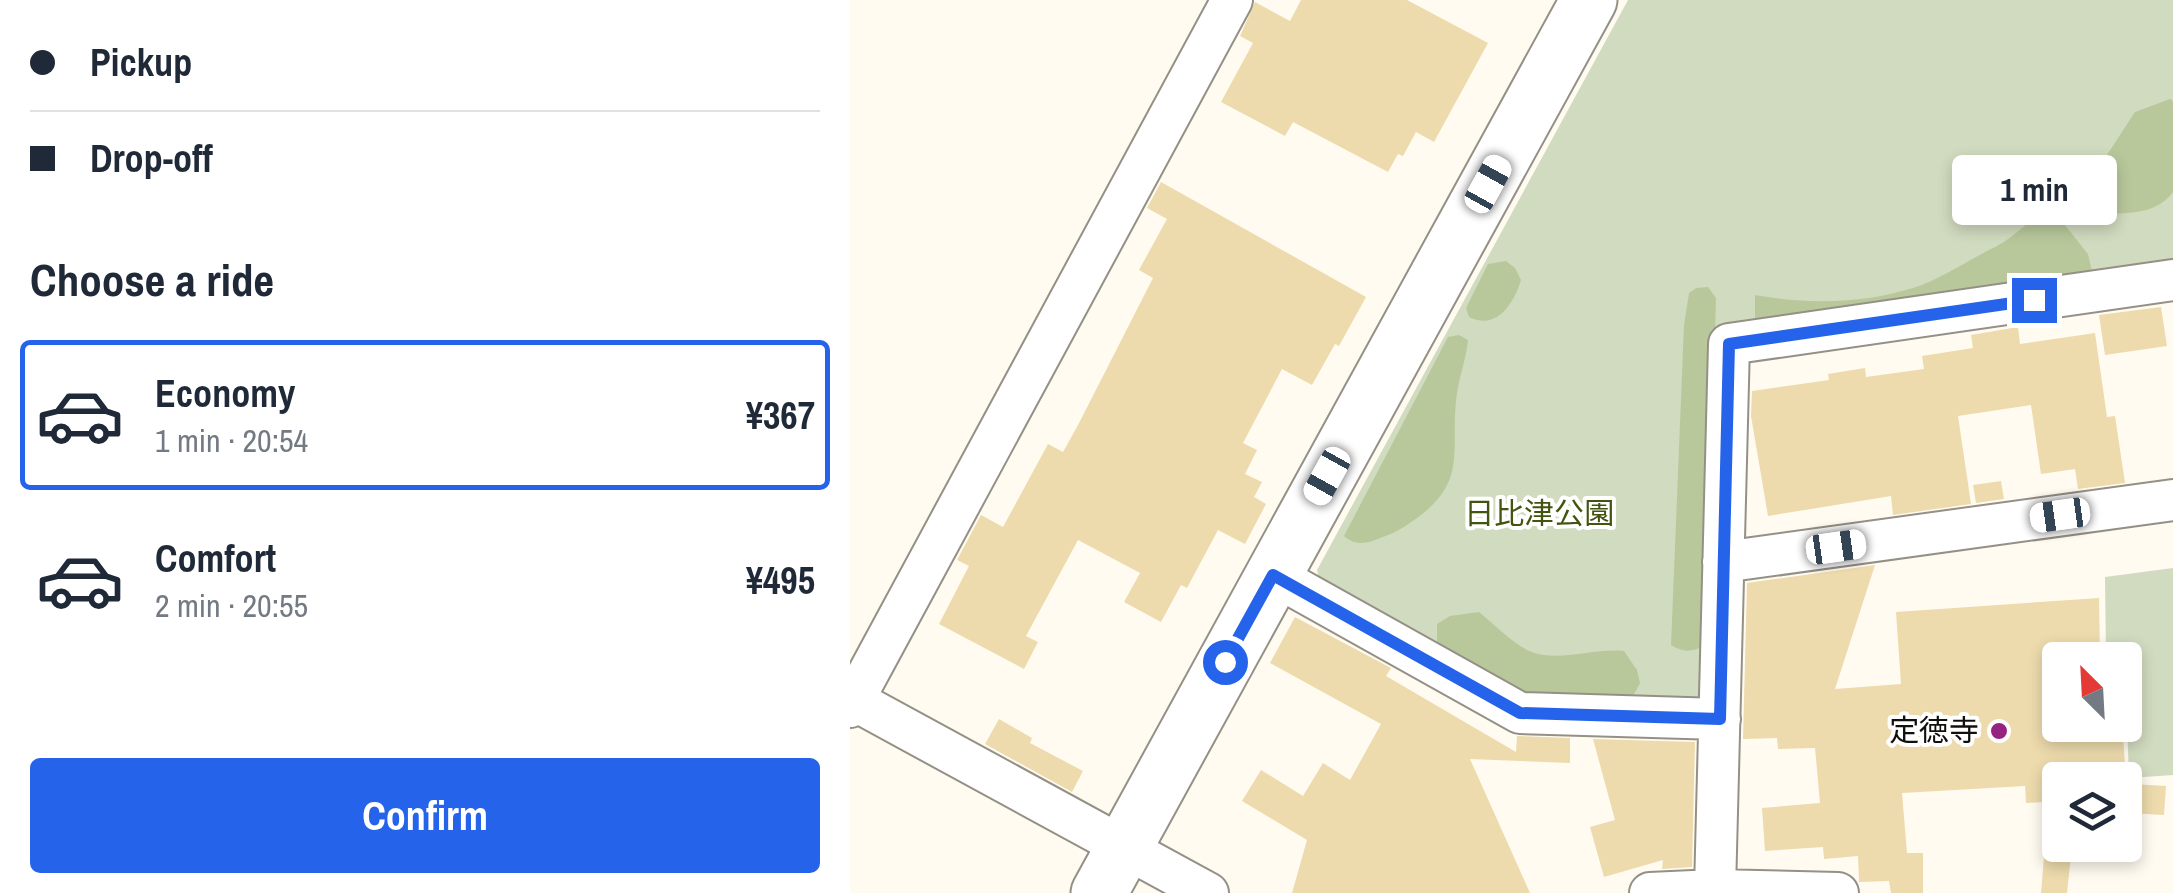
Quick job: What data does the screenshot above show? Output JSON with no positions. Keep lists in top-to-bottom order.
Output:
{
  "parks": ["日比津公園"],
  "places": ["定徳寺"],
  "north": "top left",
  "page": {
    "banner": ["Pickup", "Drop-off"],
    "bubble": "1 min",
    "heading": "Choose a ride",
    "list": [
      {
        "name": "Economy",
        "note": "1 min · 20:54",
        "value": "¥367"
      },
      {
        "name": "Comfort",
        "note": "2 min · 20:55",
        "value": "¥495"
      }
    ],
    "buttons": "Confirm"
  }
}
